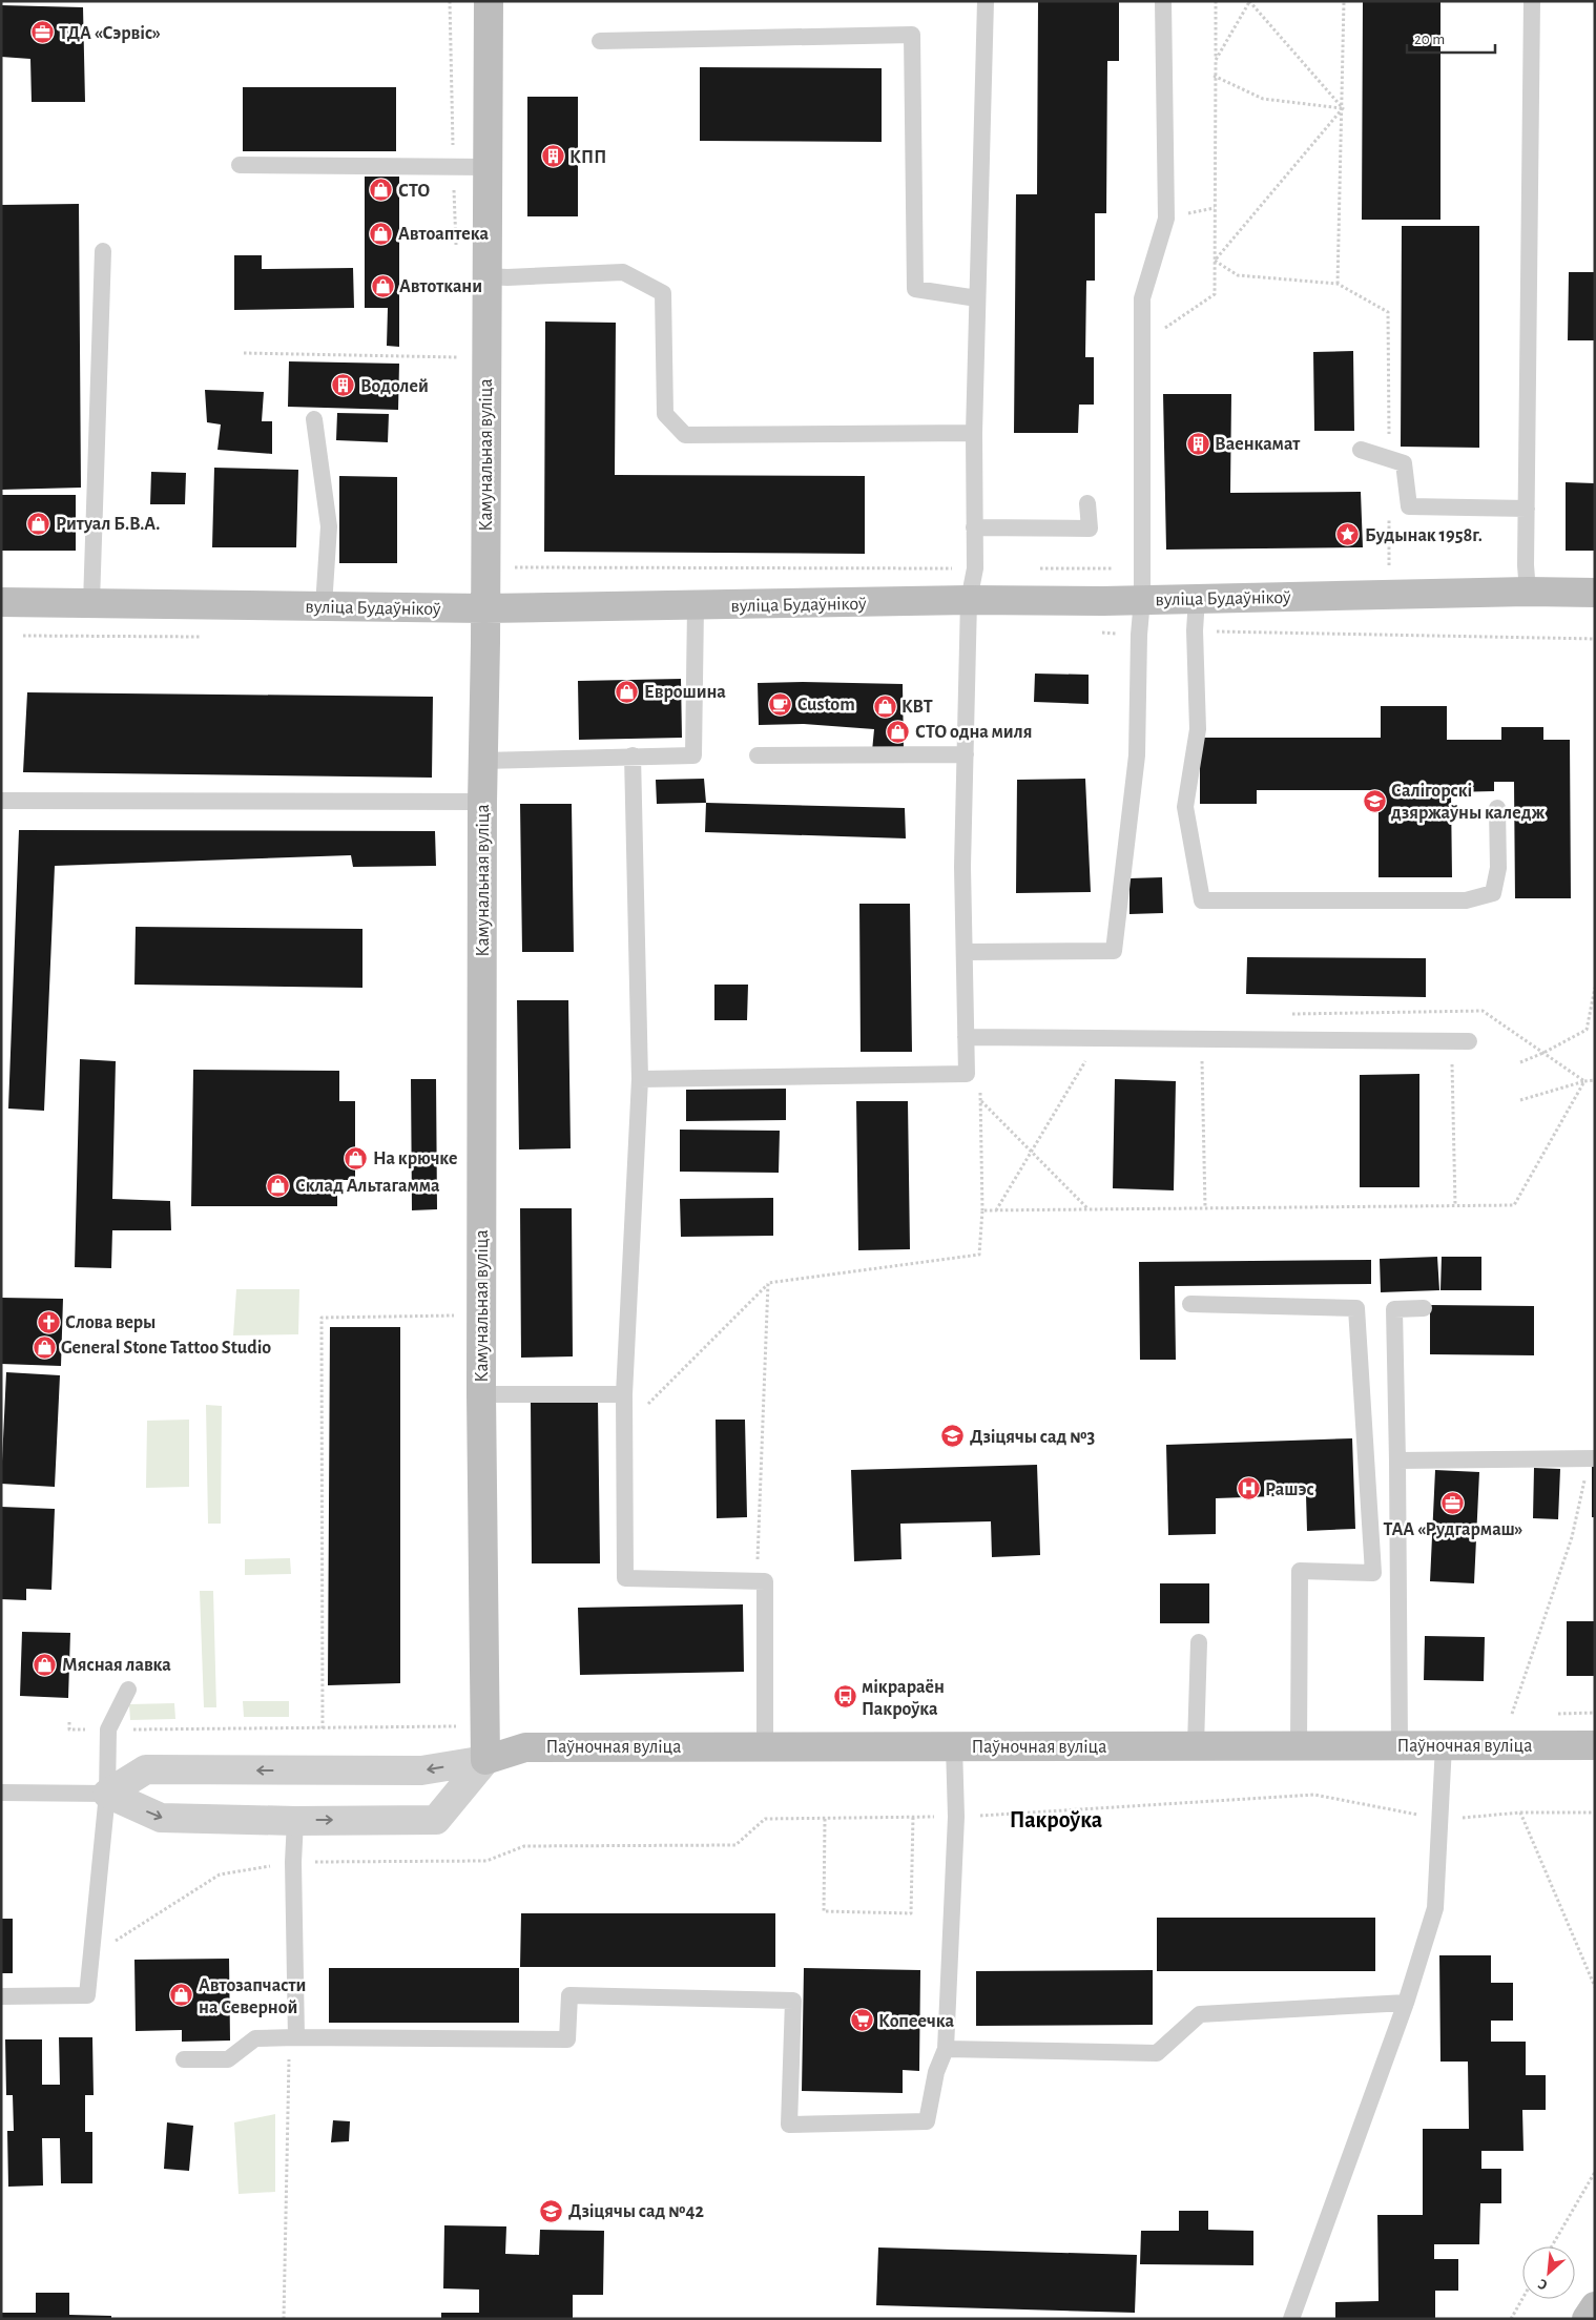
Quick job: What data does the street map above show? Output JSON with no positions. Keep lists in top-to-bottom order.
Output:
{
  "streets": {
    "street": ["Камунальная вуліца", "вуліца Будаўнікоў", "Паўночная вуліца"]
  },
  "crossings": [
    ["Камунальная вуліца", "вуліца Будаўнікоў"],
    ["Камунальная вуліца", "Паўночная вуліца"]
  ],
  "districts": ["Пакроўка"],
  "places": {
    "office": ["ТДА «Сэрвіс»", "ТАА «Рудгармаш»"],
    "building": ["КПП", "Водолей", "Ваенкамат"],
    "shop": [
      "СТО",
      "Автоаптека",
      "Автоткани",
      "Ритуал Б.В.А.",
      "Еврошина",
      "KBT",
      "СТО одна миля",
      "На крючке",
      "Склад Альтагамма",
      "General Stone Tattoo Studio",
      "Мясная лавка",
      "Автозапчасти на Северной"
    ],
    "place": ["Будынак 1958г."],
    "cafe": ["Custom"],
    "school or university": ["Салігорскі дзяржаўны каледж", "Дзіцячы сад №3", "Дзіцячы сад №42"],
    "church": ["Слова веры"],
    "hospital": ["Рашэс"],
    "bus stop": ["мікрараён Пакроўка"],
    "supermarket": ["Копеечка"]
  },
  "scale_bar": "20 m",
  "north": "bottom left"
}
